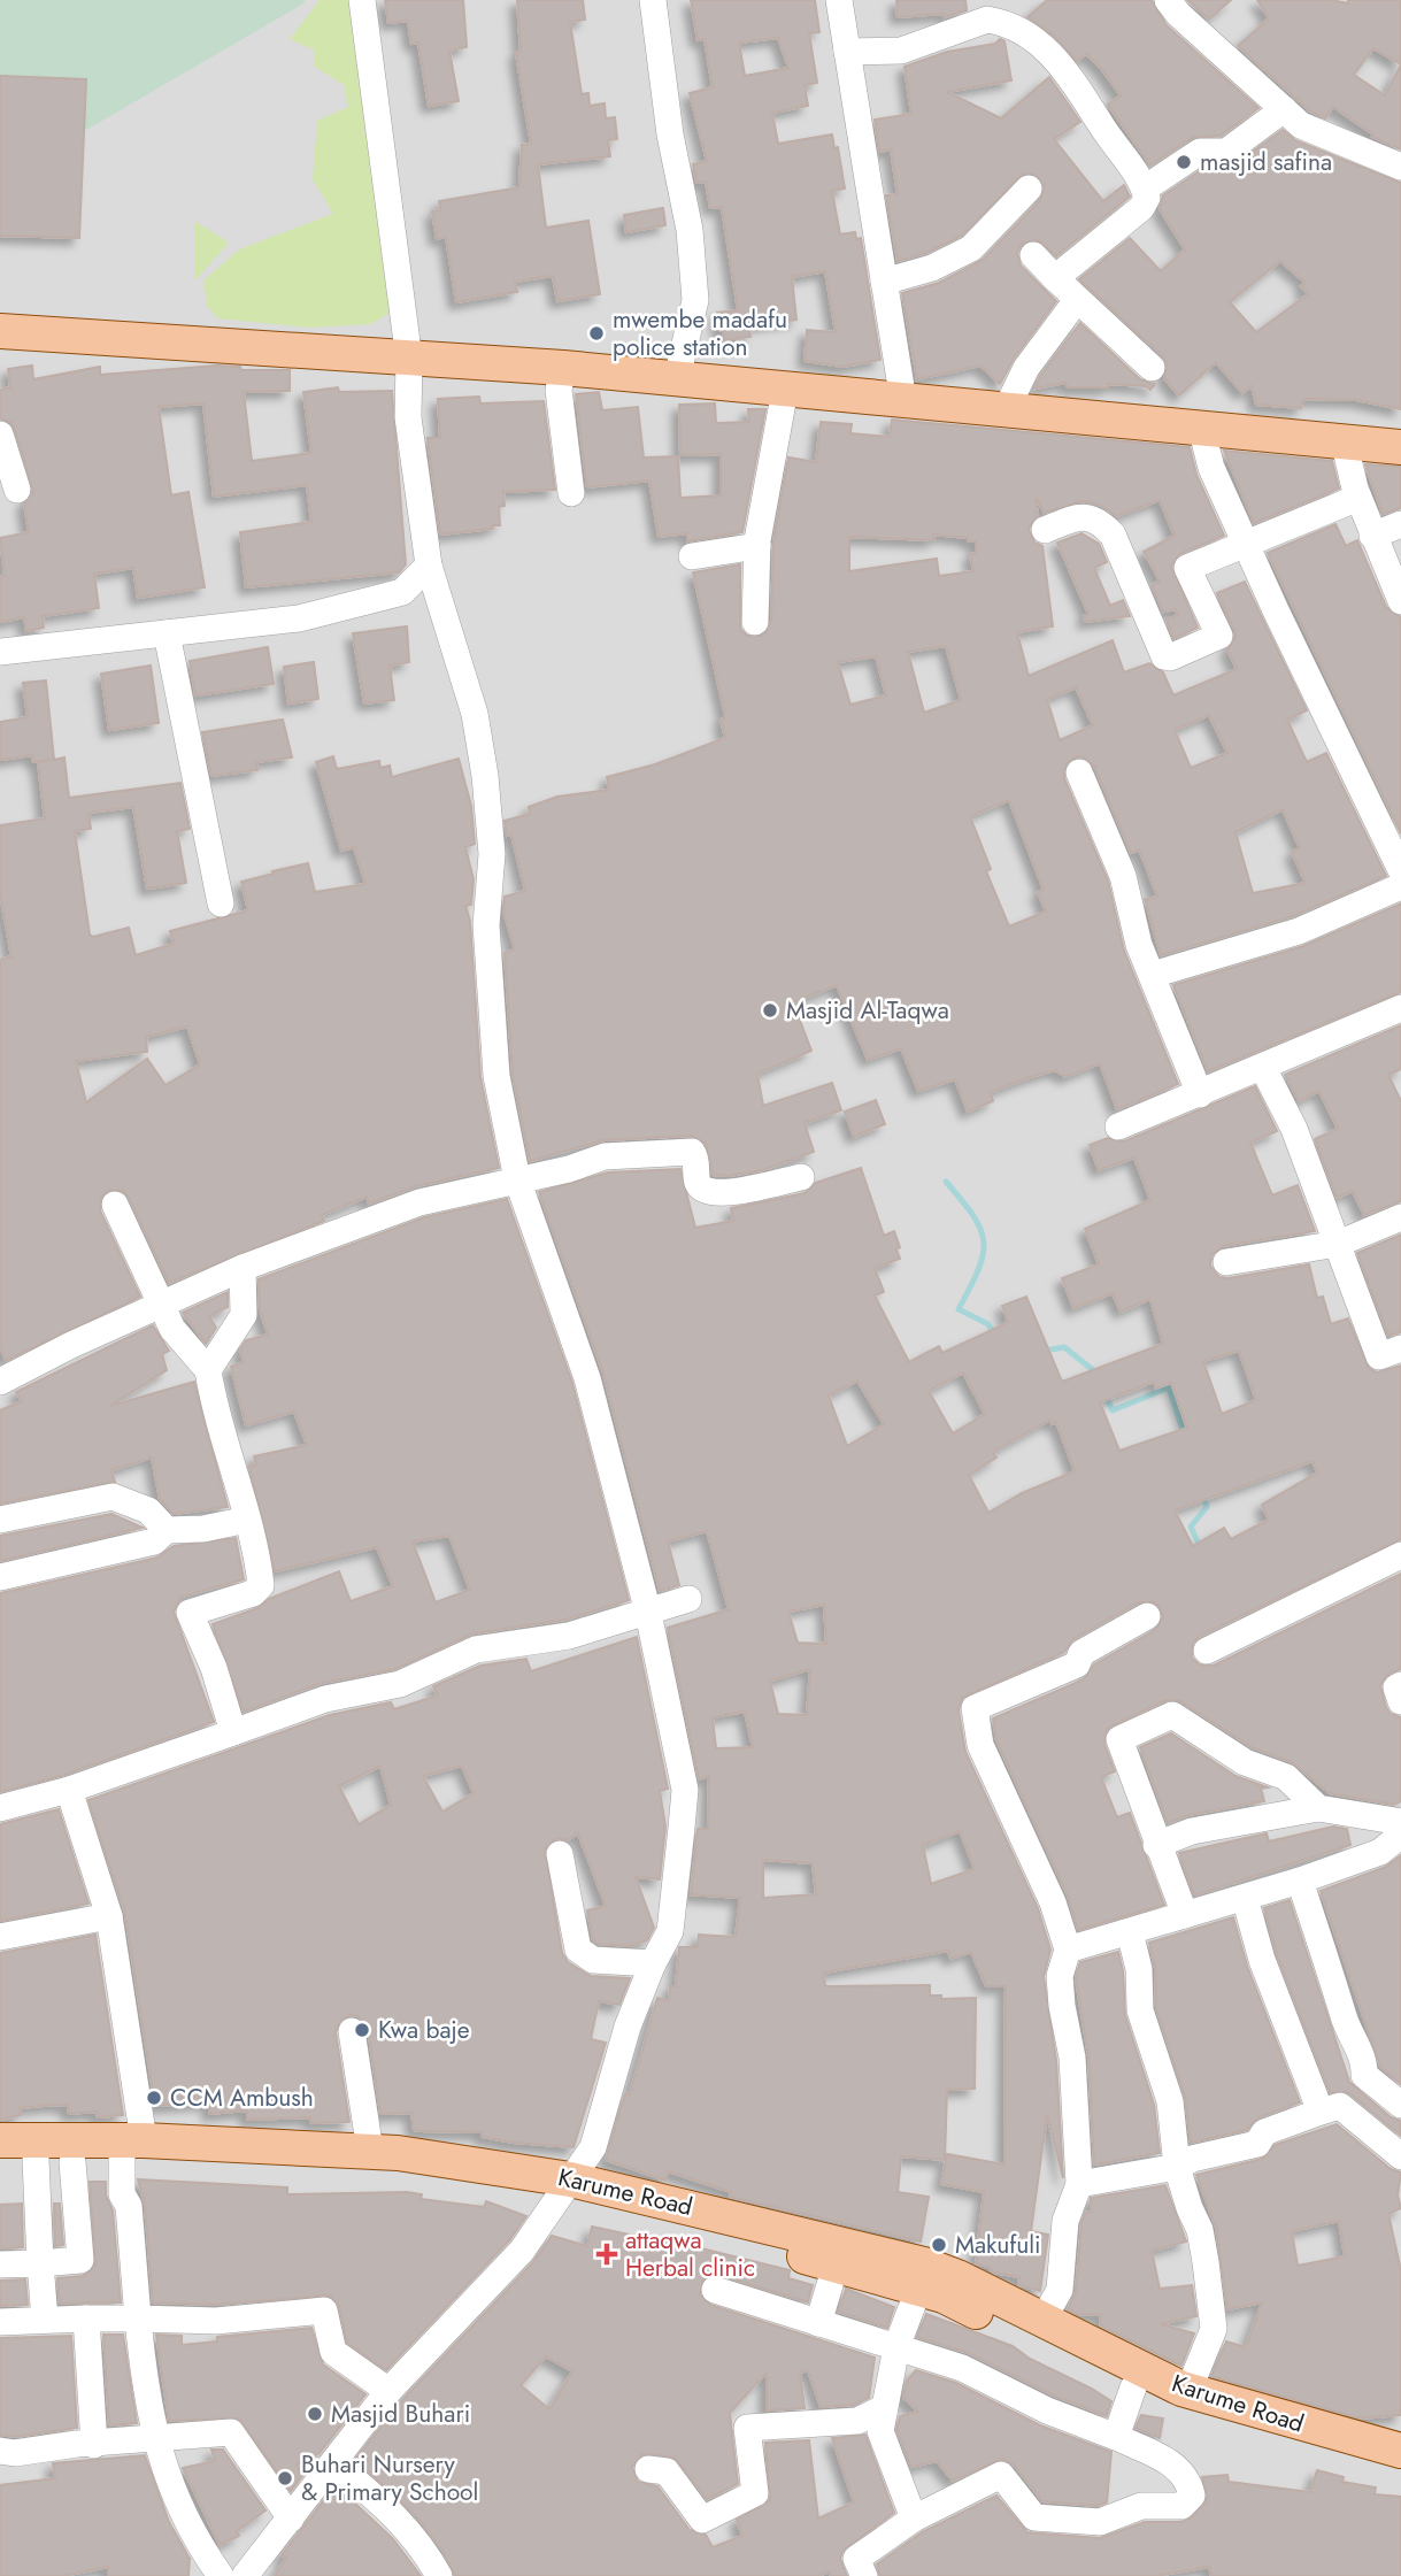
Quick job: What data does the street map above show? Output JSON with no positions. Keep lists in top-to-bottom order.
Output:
{
  "streets": {
    "main road": ["Karume Road"]
  },
  "places": {
    "other": [
      "masjid safina",
      "mwembe madafu police station",
      "Masjid Al-Taqwa",
      "Kwa baje",
      "CCM Ambush",
      "Makufuli",
      "Masjid Buhari",
      "Buhari Nursery & Primary School"
    ],
    "health": ["attaqwa Herbal clinic"]
  }
}
